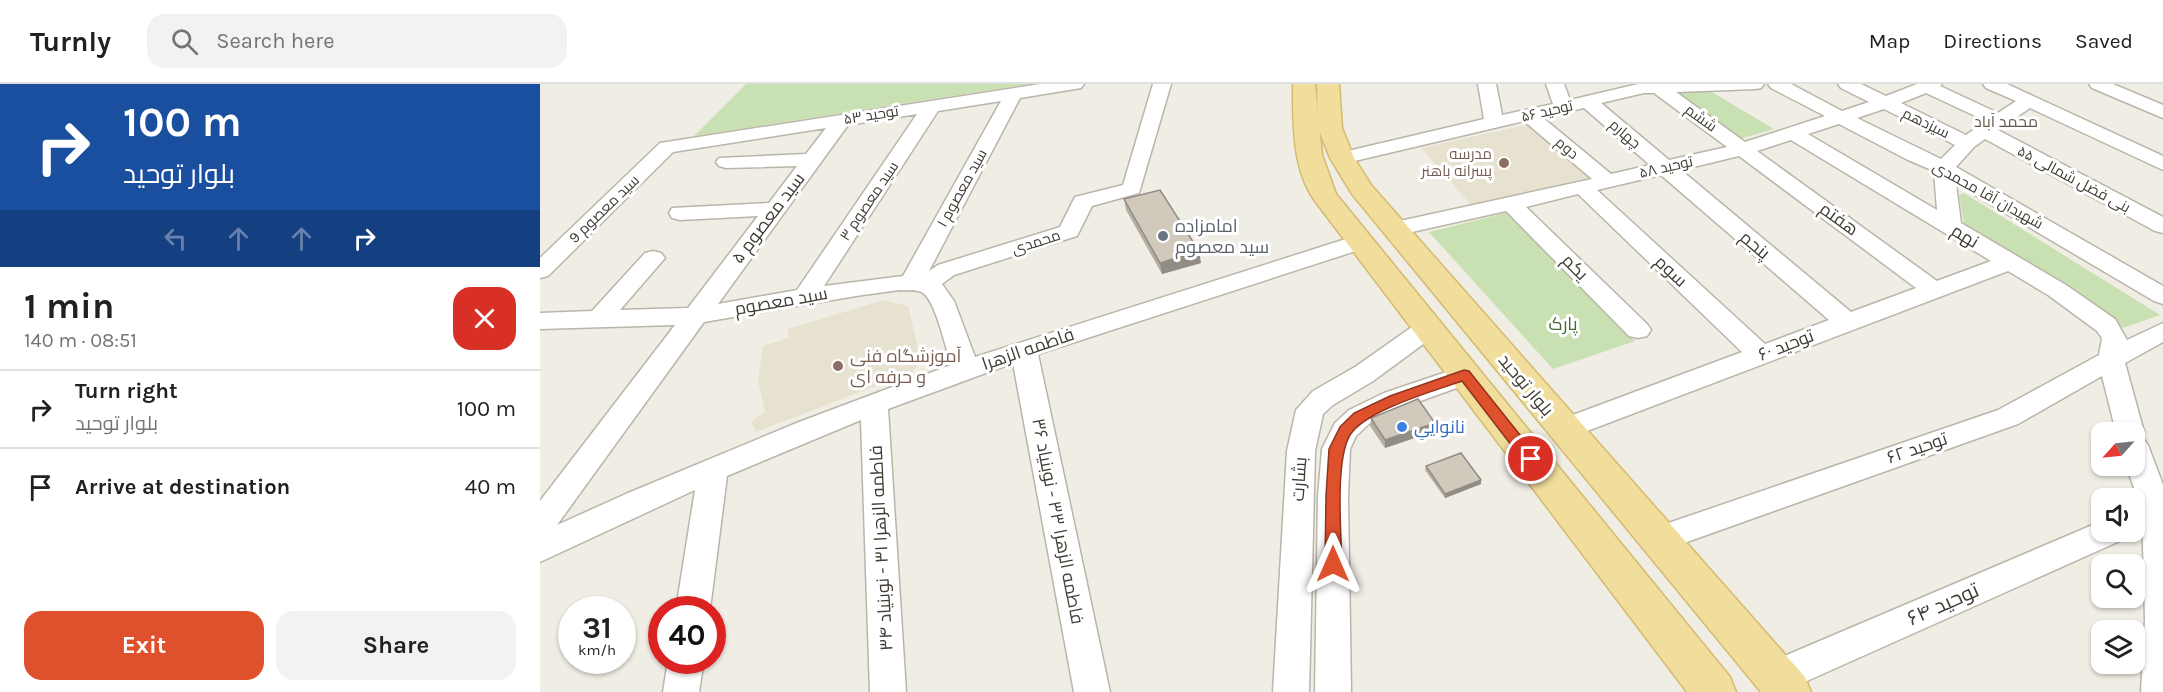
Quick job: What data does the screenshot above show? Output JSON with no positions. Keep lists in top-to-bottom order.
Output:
{
  "streets": {
    "main road": ["بلوار توحید"],
    "street": [
      "توحید ۵۶",
      "توحید ۵۳",
      "ششم",
      "سیزدهم",
      "چهارم",
      "دوم",
      "توحید ۵۸",
      "بنی فضل شمالی ۵۵",
      "سید معصوم ۱",
      "شهیدان آقا محمدی",
      "سید معصوم ۳",
      "سید معصوم 9",
      "سید معصوم ۵",
      "هفتم",
      "نهم",
      "محمدی",
      "پنجم",
      "یکم",
      "سوم",
      "سید معصوم",
      "توحید ۶۰",
      "فاطمه الزهرا",
      "توحید ۶۲",
      "بشارت",
      "فاطمه الزهرا ۳۳ - نوبنیاد ۳۶",
      "فاطمه الزهرا ۳۱ - نوبنیاد ۳۴",
      "توحید ۶۴"
    ]
  },
  "crossings": [
    ["توحید ۵۶", "ششم"],
    ["توحید ۵۶", "چهارم"],
    ["توحید ۵۶", "دوم"],
    ["توحید ۵۶", "بلوار توحید"],
    ["توحید ۵۳", "سید معصوم ۱"],
    ["توحید ۵۳", "سید معصوم ۳"],
    ["توحید ۵۳", "سید معصوم 9"],
    ["توحید ۵۳", "سید معصوم ۵"],
    ["ششم", "توحید ۵۸"],
    ["ششم", "هفتم"],
    ["سیزدهم", "توحید ۵۸"],
    ["چهارم", "توحید ۵۸"],
    ["چهارم", "پنجم"],
    ["دوم", "توحید ۵۸"],
    ["توحید ۵۸", "بنی فضل شمالی ۵۵"],
    ["توحید ۵۸", "شهیدان آقا محمدی"],
    ["توحید ۵۸", "هفتم"],
    ["توحید ۵۸", "نهم"],
    ["توحید ۵۸", "پنجم"],
    ["توحید ۵۸", "یکم"],
    ["توحید ۵۸", "سوم"],
    ["توحید ۵۸", "بلوار توحید"],
    ["سید معصوم ۱", "محمدی"],
    ["سید معصوم ۱", "سید معصوم"],
    ["سید معصوم ۳", "سید معصوم"],
    ["سید معصوم ۵", "سید معصوم"],
    ["هفتم", "توحید ۶۰"],
    ["نهم", "توحید ۶۰"],
    ["نهم", "توحید ۶۲"],
    ["محمدی", "سید معصوم"],
    ["پنجم", "توحید ۶۰"],
    ["سوم", "توحید ۶۰"],
    ["توحید ۶۰", "بلوار توحید"],
    ["فاطمه الزهرا", "فاطمه الزهرا ۳۳ - نوبنیاد ۳۶"],
    ["فاطمه الزهرا", "فاطمه الزهرا ۳۱ - نوبنیاد ۳۴"],
    ["بلوار توحید", "توحید ۶۲"],
    ["بلوار توحید", "توحید ۶۴"]
  ],
  "districts": ["محمد آباد"],
  "parks": ["پارک"],
  "places": [
    "مدرسه پسرانه باهنر",
    "امامزاده سید معصوم",
    "آموزشگاه فنی و حرفه ای",
    "نانواییِ"
  ],
  "north": "bottom left",
  "page": {
    "header": "Turnly",
    "search": "Search here",
    "nav": ["Map", "Directions", "Saved"],
    "turn": ["100 m", "بلوار توحید"],
    "heading": ["1 min", "140 m · 08:51"],
    "list": [
      {
        "name": "Turn right",
        "note": "بلوار توحید",
        "value": "100 m"
      },
      {
        "name": "Arrive at destination",
        "value": "40 m"
      }
    ],
    "speed": "31 km/h",
    "limit": "40",
    "buttons": ["Exit", "Share"]
  }
}
